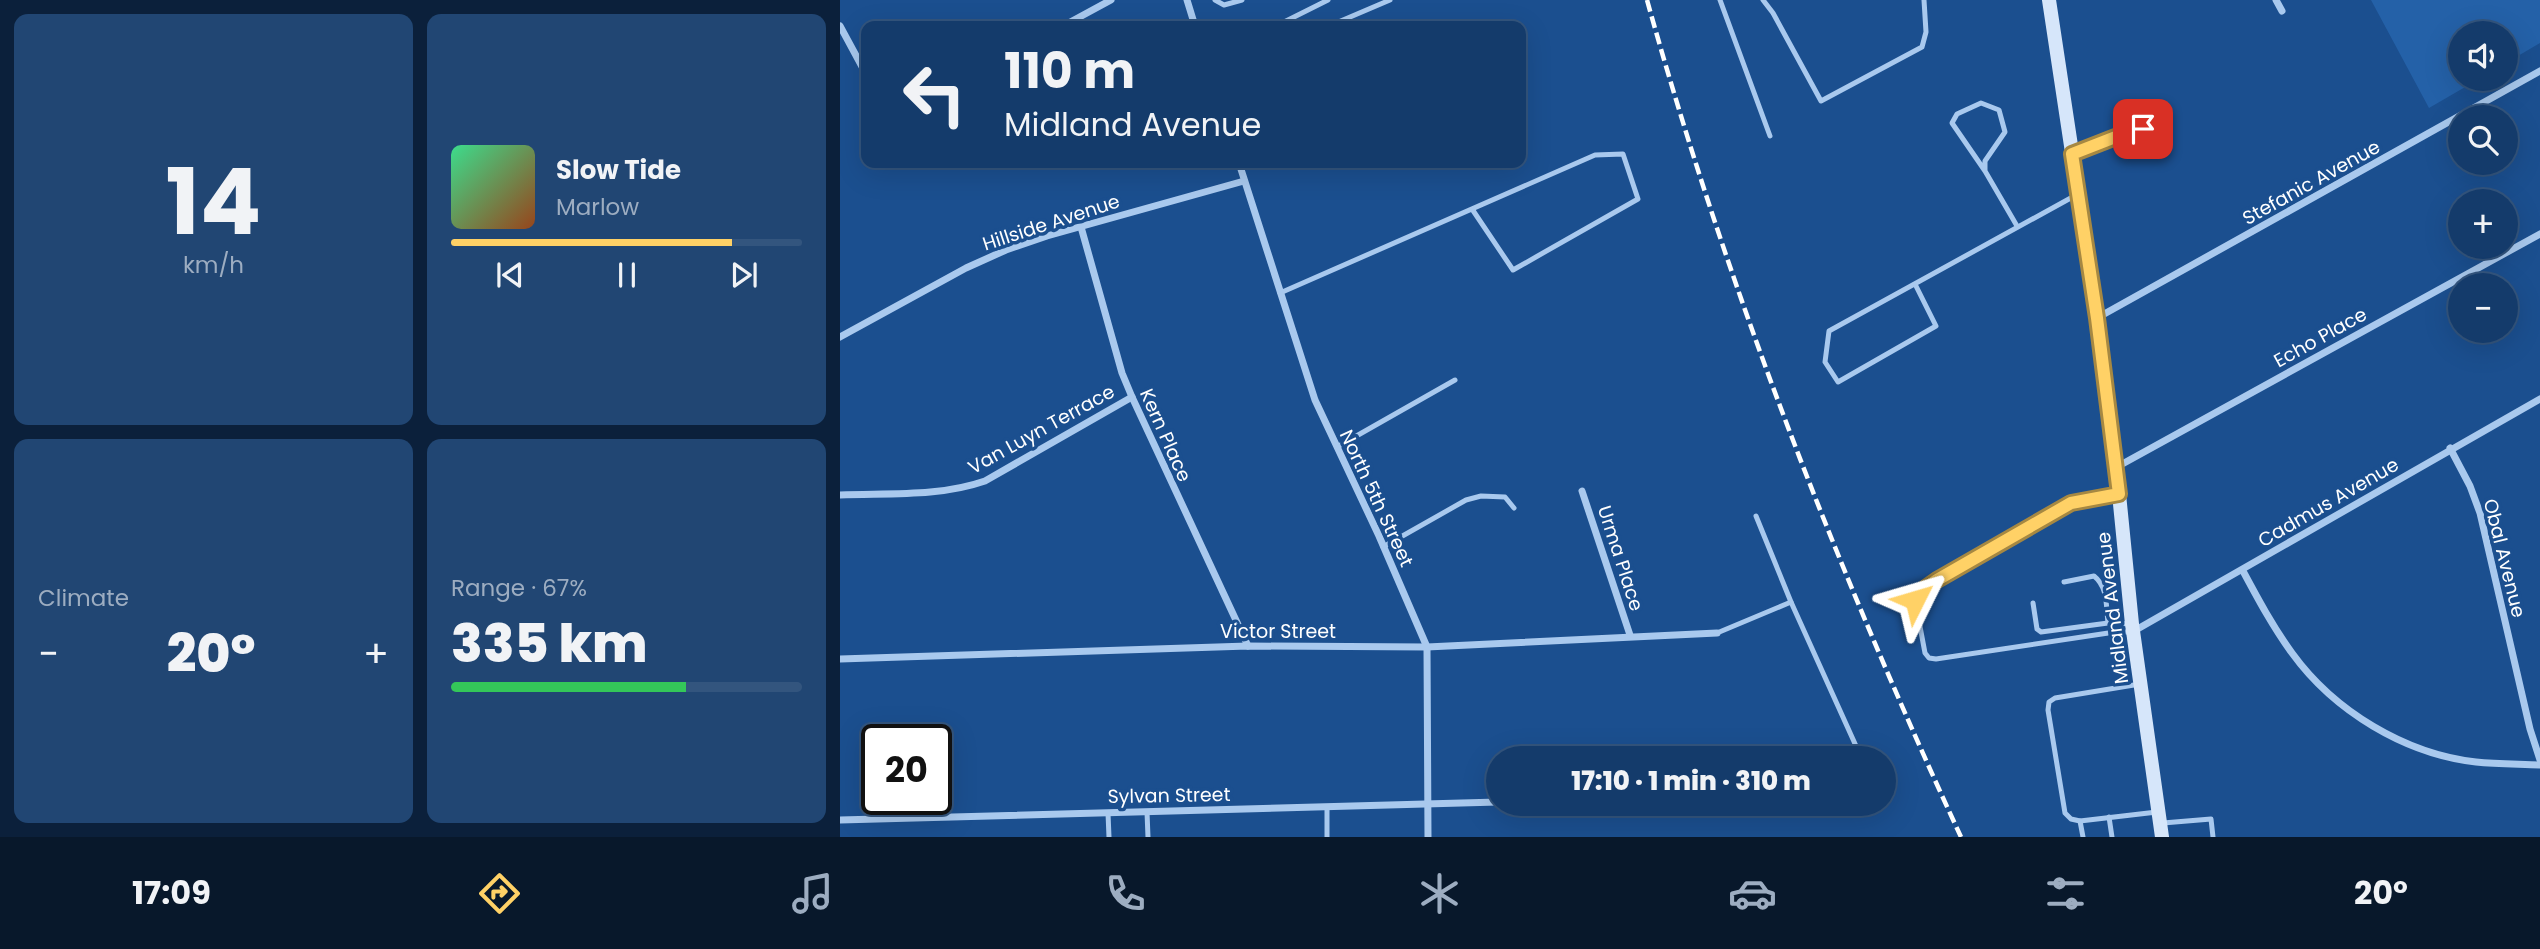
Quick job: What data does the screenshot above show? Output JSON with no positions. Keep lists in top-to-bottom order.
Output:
{
  "streets": {
    "street": [
      "Stefanic Avenue",
      "Hillside Avenue",
      "Echo Place",
      "Van Luyn Terrace",
      "Kern Place",
      "North 5th Street",
      "Cadmus Avenue",
      "Urma Place",
      "Obal Avenue",
      "Midland Avenue",
      "Victor Street",
      "Sylvan Street"
    ]
  },
  "crossings": [
    ["Stefanic Avenue", "Midland Avenue"],
    ["Hillside Avenue", "Kern Place"],
    ["Hillside Avenue", "North 5th Street"],
    ["Echo Place", "Midland Avenue"],
    ["Van Luyn Terrace", "Kern Place"],
    ["Kern Place", "Victor Street"],
    ["North 5th Street", "Victor Street"],
    ["North 5th Street", "Sylvan Street"],
    ["Cadmus Avenue", "Obal Avenue"],
    ["Cadmus Avenue", "Midland Avenue"],
    ["Urma Place", "Victor Street"]
  ],
  "page": {
    "tile": [
      ["14", "km/h"],
      "Climate",
      ["Range · 67%", "335 km"]
    ],
    "map_buttons": ["+", "−"],
    "turn": ["110 m", "Midland Avenue"],
    "song": ["Slow Tide", "Marlow"],
    "heat": ["−", "20°", "+"],
    "limit": "20",
    "trip": "17:10 · 1 min · 310 m",
    "tabs": ["17:09", "20°"]
  }
}
